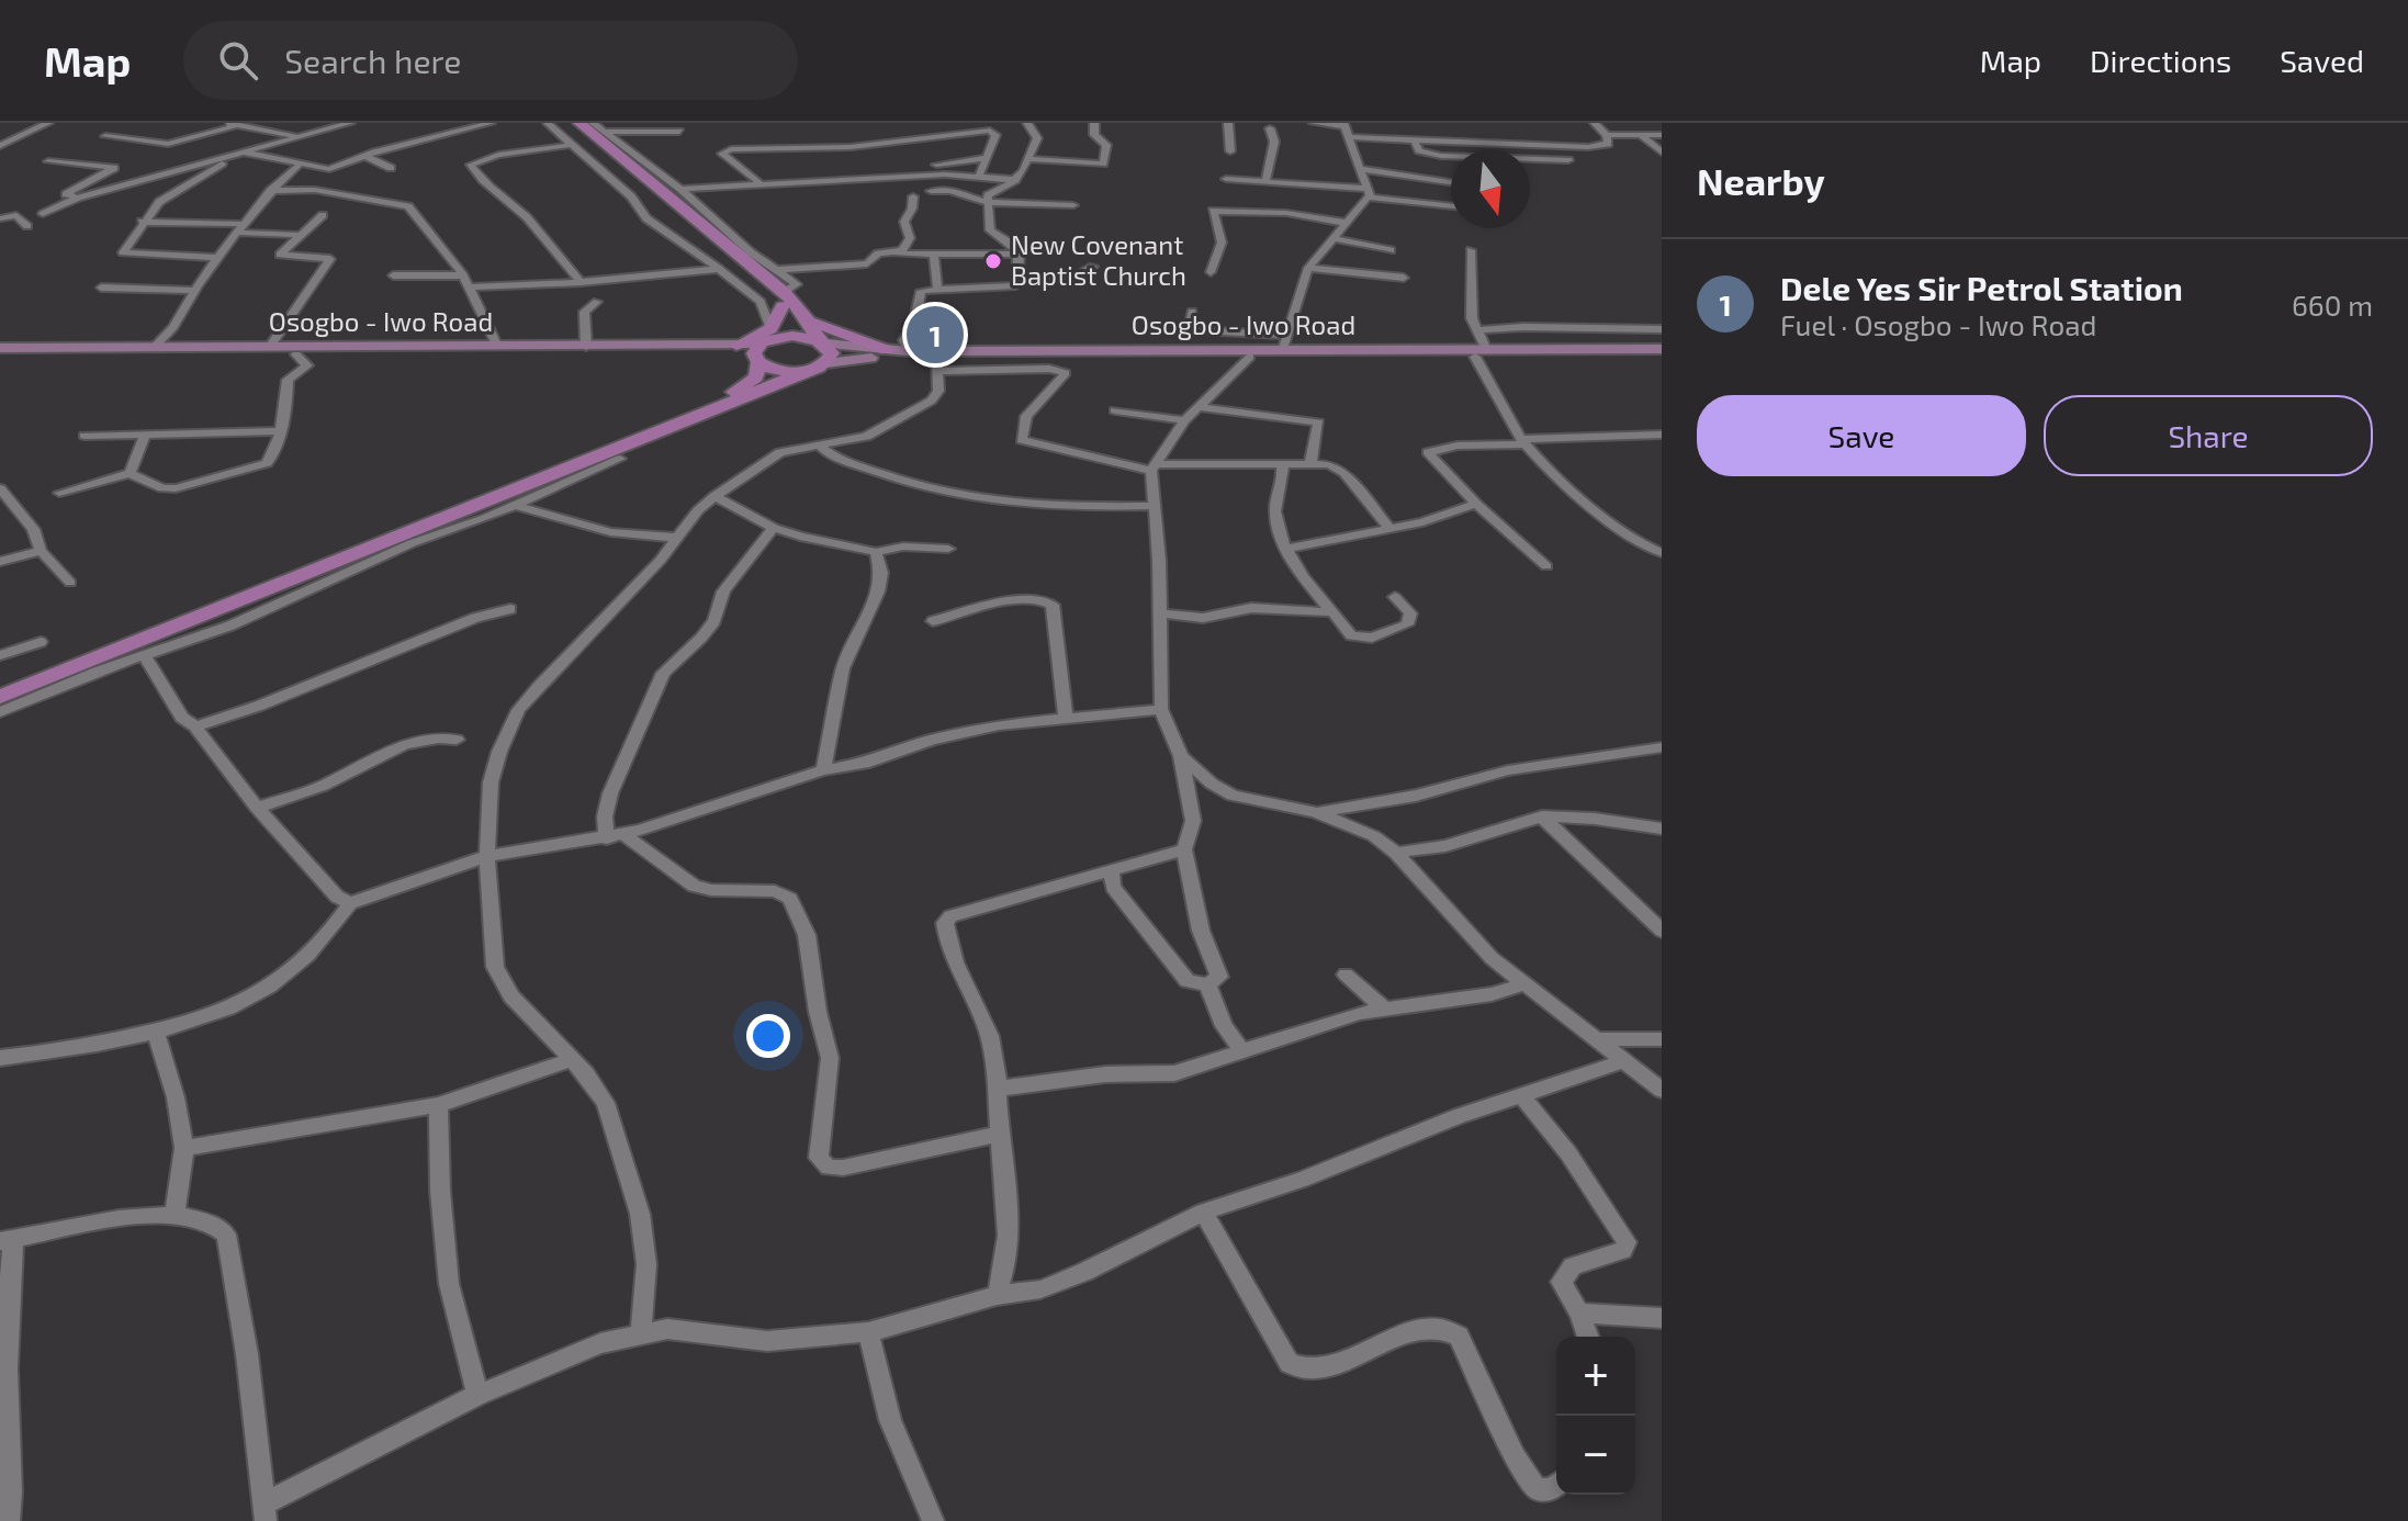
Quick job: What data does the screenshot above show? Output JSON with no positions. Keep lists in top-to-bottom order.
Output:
{
  "streets": {
    "main road": ["Osogbo - Iwo Road"]
  },
  "places": ["New Covenant Baptist Church"],
  "north": "bottom",
  "page": {
    "header": "Map",
    "search": "Search here",
    "nav": ["Map", "Directions", "Saved"],
    "heading": "Nearby",
    "list": [
      {
        "mark": "1",
        "name": "Dele Yes Sir Petrol Station",
        "note": "Fuel · Osogbo - Iwo Road",
        "value": "660 m"
      }
    ],
    "pins": "1",
    "buttons": ["Save", "Share"],
    "map_buttons": ["+", "−"]
  }
}
